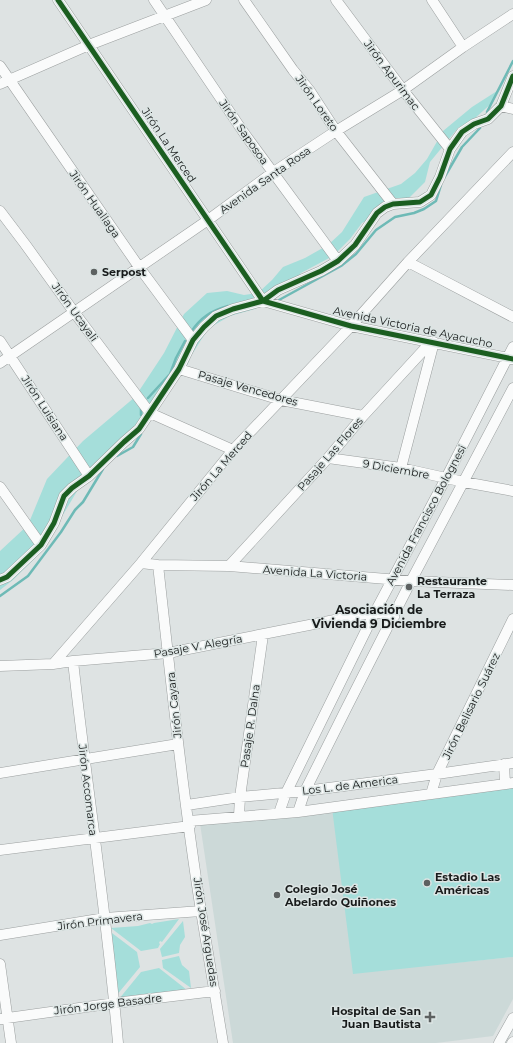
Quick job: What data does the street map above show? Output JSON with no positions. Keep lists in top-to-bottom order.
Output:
{
  "streets": {
    "street": [
      "Jirón Apurimac",
      "Jirón Loreto",
      "Jirón Saposoa",
      "Jirón La Merced",
      "Avenida Santa Rosa",
      "Jirón Huallaga",
      "Jirón Ucayali",
      "Avenida Victoria de Ayacucho",
      "Pasaje Vencedores",
      "Jirón Luisiana",
      "Pasaje Las Flores",
      "9 Diciembre",
      "Avenida Francisco Bolognesi",
      "Avenida La Victoria",
      "Pasaje V. Alegría",
      "Jirón Cayara",
      "Jirón Belisario Suárez",
      "Pasaje R. Dalna",
      "Los L. de America",
      "Jirón Accomarca",
      "Jirón Primavera",
      "Jirón José Arguedas",
      "Jirón Jorge Basadre"
    ]
  },
  "crossings": [
    ["Jirón Apurimac", "Avenida Santa Rosa"],
    ["Jirón Loreto", "Avenida Santa Rosa"],
    ["Jirón Saposoa", "Avenida Santa Rosa"],
    ["Jirón La Merced", "Avenida Santa Rosa"],
    ["Jirón La Merced", "Avenida Victoria de Ayacucho"],
    ["Jirón La Merced", "Pasaje Vencedores"],
    ["Jirón La Merced", "Avenida La Victoria"],
    ["Jirón La Merced", "Pasaje V. Alegría"],
    ["Avenida Santa Rosa", "Jirón Huallaga"],
    ["Avenida Santa Rosa", "Jirón Ucayali"],
    ["Avenida Santa Rosa", "Jirón Luisiana"],
    ["Avenida Victoria de Ayacucho", "Pasaje Las Flores"],
    ["Avenida Victoria de Ayacucho", "Avenida Francisco Bolognesi"],
    ["Pasaje Vencedores", "Pasaje Las Flores"],
    ["Pasaje Las Flores", "9 Diciembre"],
    ["Pasaje Las Flores", "Avenida La Victoria"],
    ["9 Diciembre", "Avenida Francisco Bolognesi"],
    ["Avenida Francisco Bolognesi", "Avenida La Victoria"],
    ["Avenida Francisco Bolognesi", "Pasaje V. Alegría"],
    ["Avenida Francisco Bolognesi", "Los L. de America"],
    ["Avenida La Victoria", "Jirón Cayara"],
    ["Pasaje V. Alegría", "Jirón Cayara"],
    ["Pasaje V. Alegría", "Pasaje R. Dalna"],
    ["Pasaje V. Alegría", "Jirón Accomarca"],
    ["Jirón Cayara", "Los L. de America"],
    ["Jirón Cayara", "Jirón José Arguedas"],
    ["Jirón Belisario Suárez", "Los L. de America"],
    ["Pasaje R. Dalna", "Los L. de America"],
    ["Los L. de America", "Jirón Accomarca"],
    ["Los L. de America", "Jirón José Arguedas"],
    ["Jirón Accomarca", "Jirón Primavera"],
    ["Jirón Accomarca", "Jirón Jorge Basadre"],
    ["Jirón Primavera", "Jirón José Arguedas"],
    ["Jirón José Arguedas", "Jirón Jorge Basadre"]
  ],
  "districts": ["Asociación de Vivienda 9 Diciembre"],
  "places": {
    "other": [
      "Serpost",
      "Restaurante La Terraza",
      "Estadio Las Américas",
      "Colegio José Abelardo Quiñones"
    ],
    "health": ["Hospital de San Juan Bautista"]
  }
}
